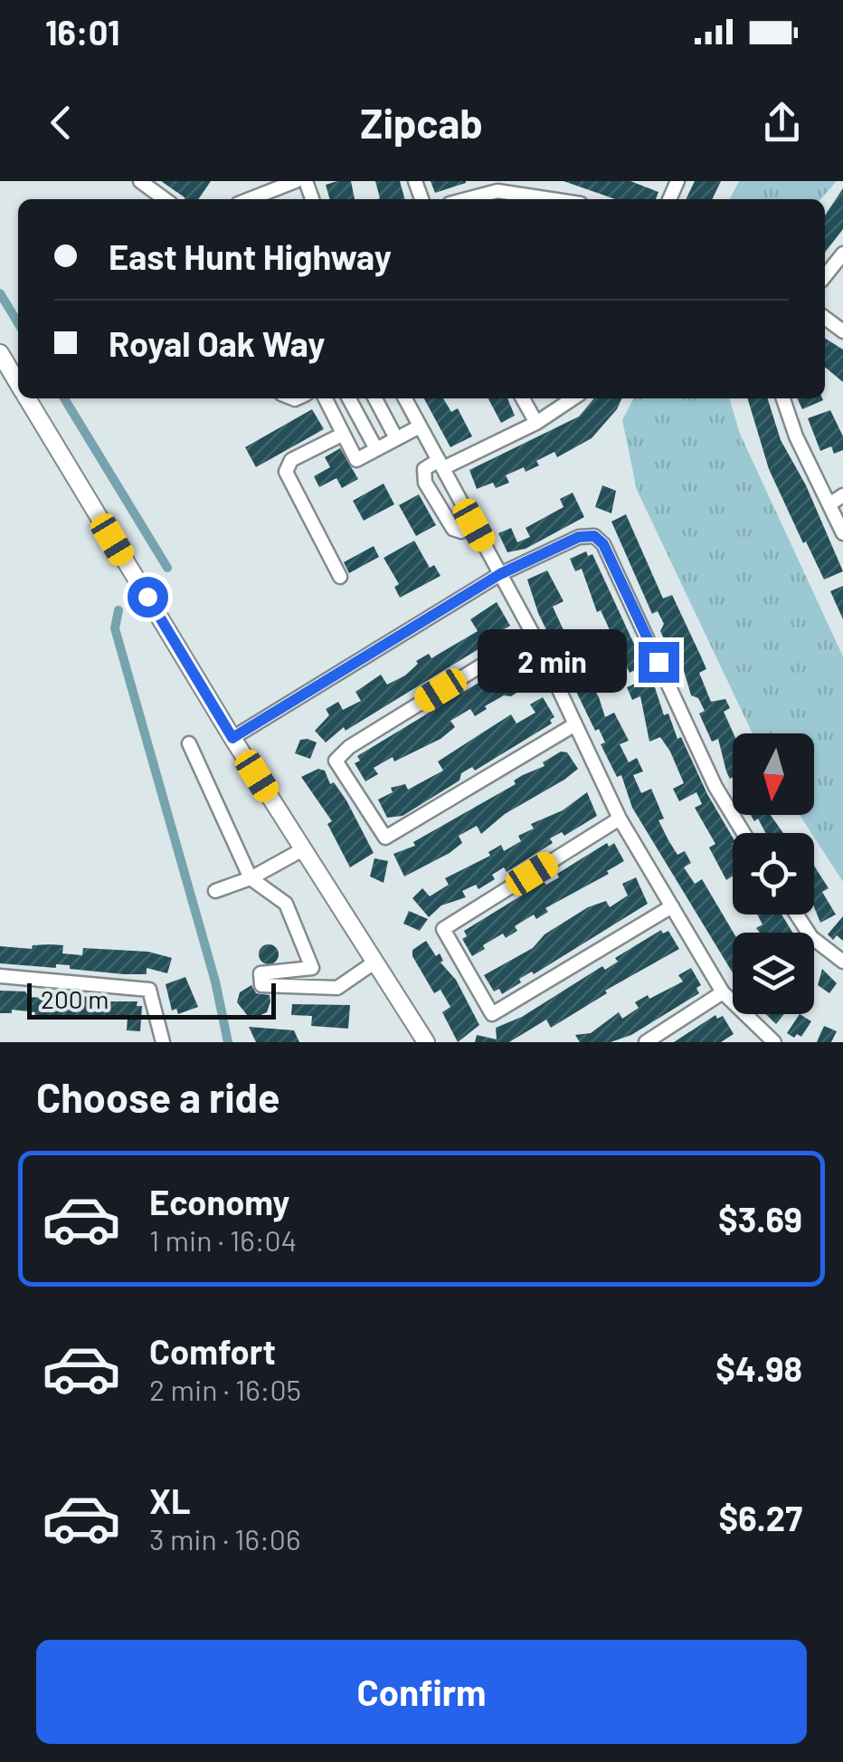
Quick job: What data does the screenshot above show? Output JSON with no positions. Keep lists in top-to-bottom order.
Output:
{
  "scale_bar": "200 m",
  "north": "bottom",
  "page": {
    "status": "16:01",
    "header": "Zipcab",
    "banner": ["East Hunt Highway", "Royal Oak Way"],
    "bubble": "2 min",
    "scale": "200 m",
    "heading": "Choose a ride",
    "list": [
      {
        "name": "Economy",
        "note": "1 min · 16:04",
        "value": "$3.69"
      },
      {
        "name": "Comfort",
        "note": "2 min · 16:05",
        "value": "$4.98"
      },
      {
        "name": "XL",
        "note": "3 min · 16:06",
        "value": "$6.27"
      }
    ],
    "buttons": "Confirm"
  }
}
